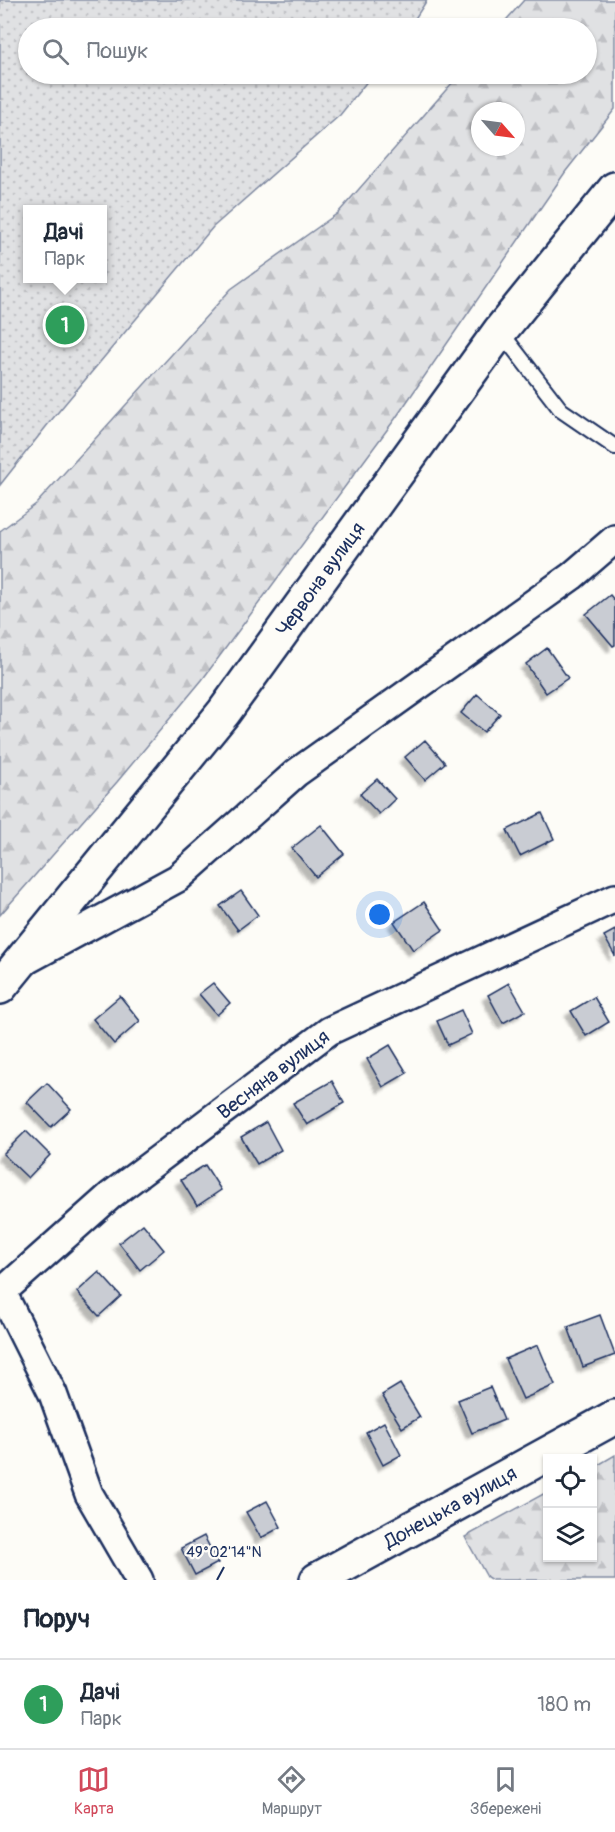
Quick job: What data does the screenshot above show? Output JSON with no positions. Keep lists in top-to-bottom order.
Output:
{
  "streets": {
    "street": ["Червона вулиця", "Весняна вулиця", "Донецька вулиця"]
  },
  "north": "bottom right",
  "page": {
    "search": "Пошук",
    "popup": ["Дачі", "Парк"],
    "pins": "1",
    "heading": "Поруч",
    "list": [
      {
        "mark": "1",
        "name": "Дачі",
        "note": "Парк",
        "value": "180 m"
      }
    ],
    "nav": ["Карта", "Маршрут", "Збережені"]
  },
  "coordinates": ["49°02'14\"N"]
}
